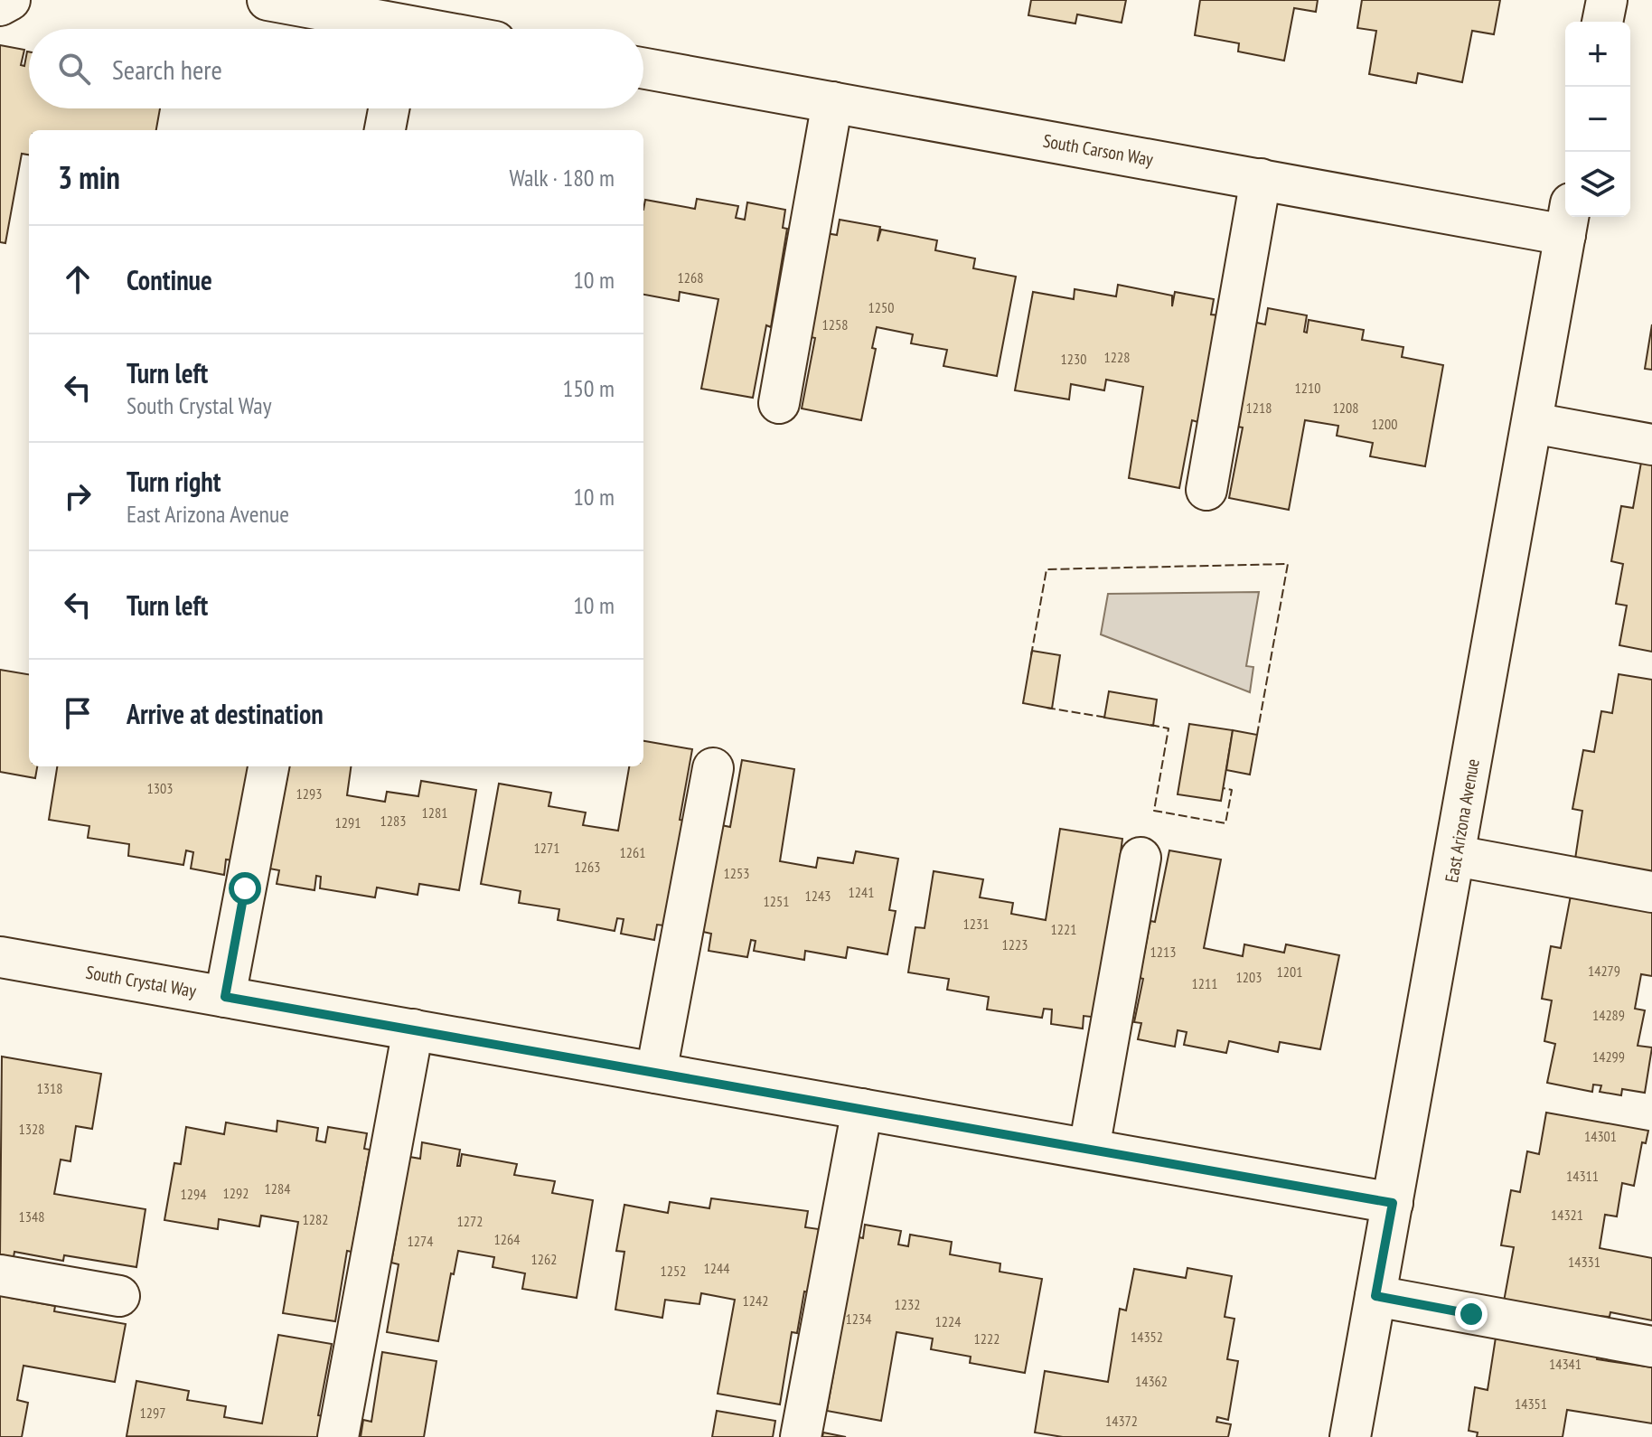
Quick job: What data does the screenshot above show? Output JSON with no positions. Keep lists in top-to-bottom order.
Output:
{
  "streets": {
    "street": ["South Carson Way", "East Arizona Avenue", "South Crystal Way"]
  },
  "crossings": [
    ["South Carson Way", "East Arizona Avenue"],
    ["East Arizona Avenue", "South Crystal Way"]
  ],
  "house_numbers": [
    "1268",
    "1250",
    "1258",
    "1228",
    "1230",
    "1210",
    "1218",
    "1208",
    "1200",
    "1303",
    "1293",
    "1281",
    "1283",
    "1291",
    "1271",
    "1261",
    "1263",
    "1253",
    "1241",
    "1243",
    "1251",
    "1231",
    "1221",
    "1223",
    "1213",
    "14279",
    "1201",
    "1203",
    "1211",
    "14289",
    "14299",
    "1318",
    "1328",
    "14301",
    "14311",
    "1284",
    "1292",
    "1294",
    "14321",
    "1348",
    "1282",
    "1272",
    "1264",
    "1274",
    "1262",
    "14331",
    "1244",
    "1252",
    "1242",
    "1232",
    "1234",
    "1224",
    "14352",
    "1222",
    "14341",
    "14362",
    "14351",
    "1297",
    "14372"
  ],
  "page": {
    "map_buttons": ["+", "−"],
    "search": "Search here",
    "heading": ["3 min", "Walk · 180 m"],
    "list": [
      ["Continue", "10 m"],
      ["Turn left", "South Crystal Way", "150 m"],
      ["Turn right", "East Arizona Avenue", "10 m"],
      ["Turn left", "10 m"],
      "Arrive at destination"
    ]
  }
}
